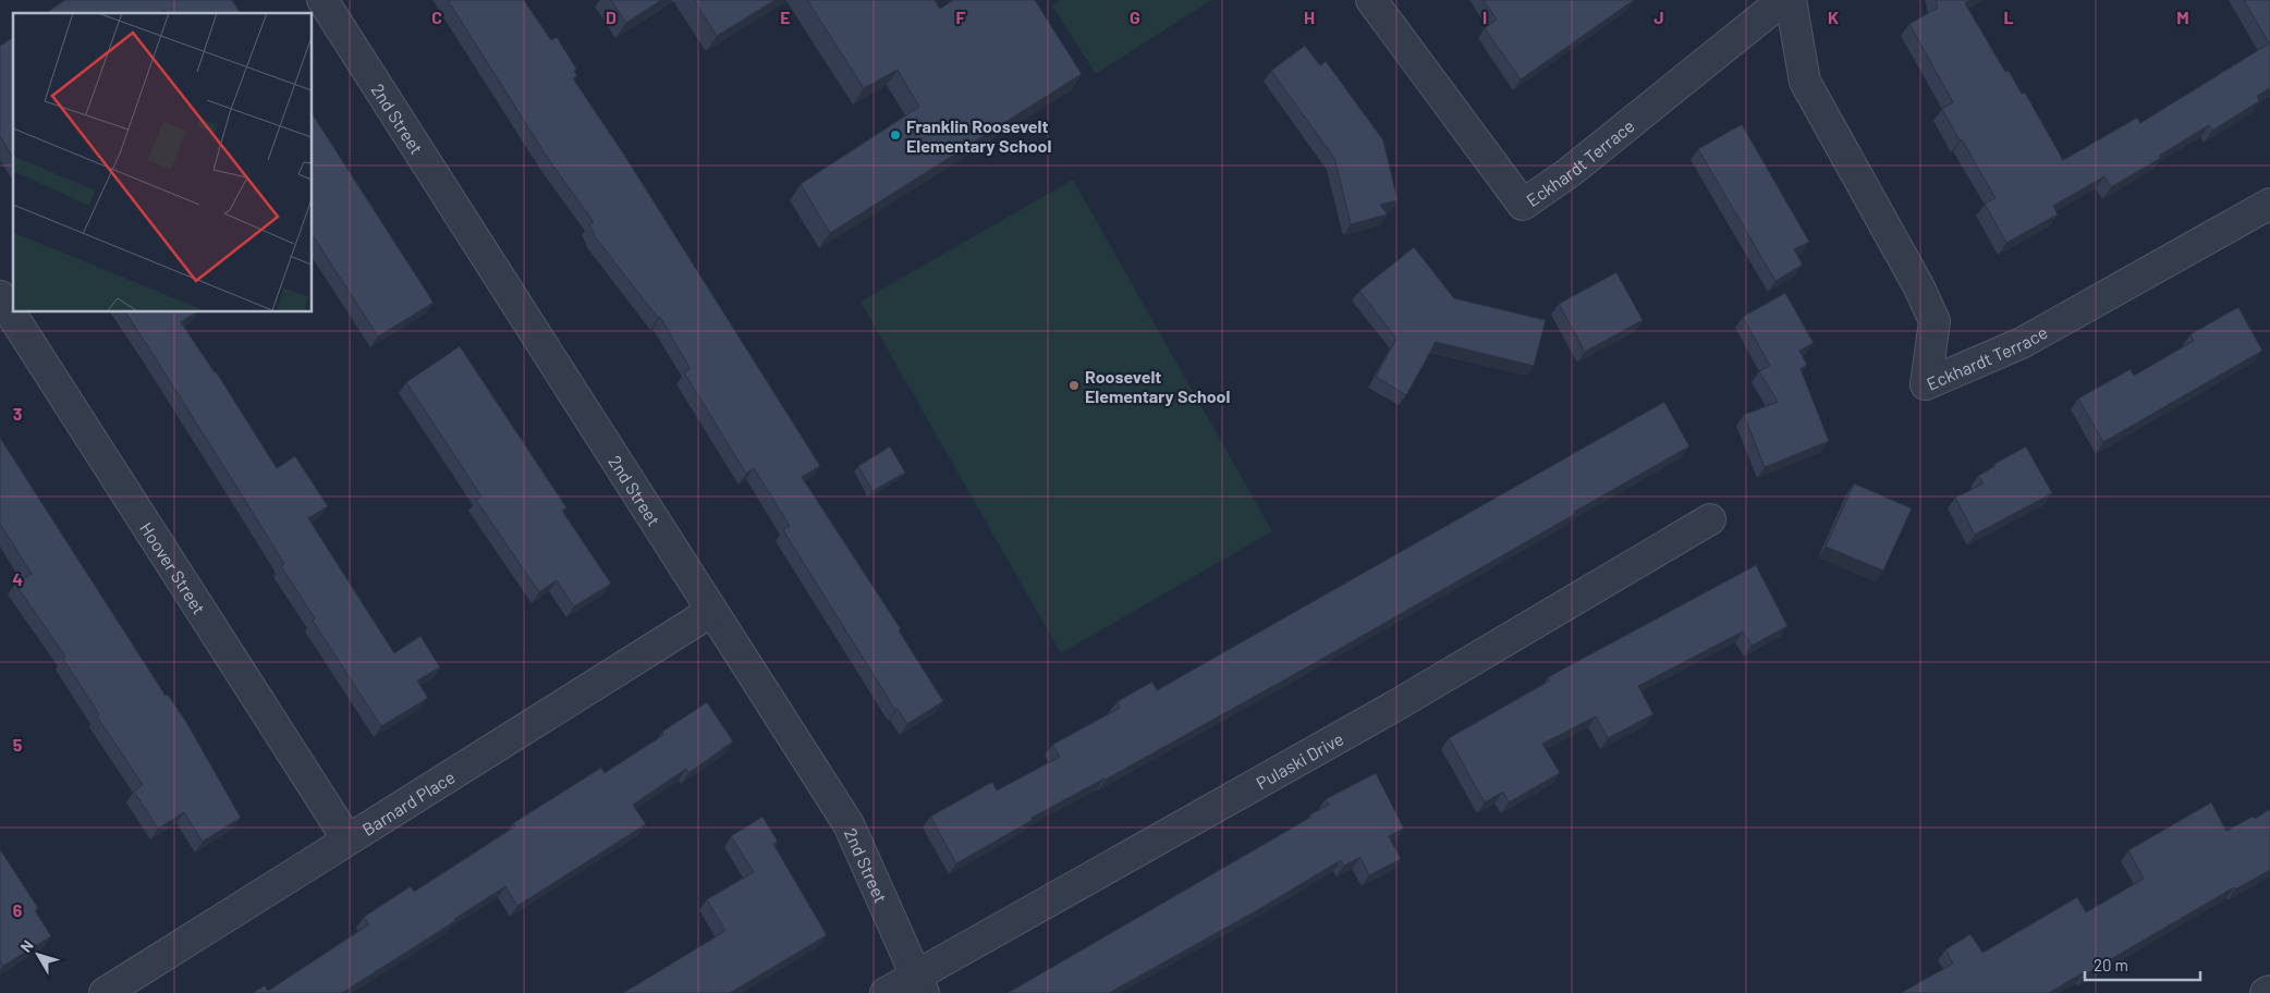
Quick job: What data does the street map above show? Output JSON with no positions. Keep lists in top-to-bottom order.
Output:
{
  "streets": {
    "street": [
      "2nd Street",
      "Eckhardt Terrace",
      "Hoover Street",
      "Pulaski Drive",
      "Barnard Place"
    ]
  },
  "crossings": [
    ["2nd Street", "Pulaski Drive"],
    ["2nd Street", "Barnard Place"],
    ["Hoover Street", "Barnard Place"]
  ],
  "places": ["Franklin Roosevelt Elementary School", "Roosevelt Elementary School"],
  "scale_bar": "20 m",
  "north": "top left",
  "grid": {
    "columns": [
      "C",
      "D",
      "E",
      "F",
      "G",
      "H",
      "I",
      "J",
      "K",
      "L",
      "M"
    ],
    "rows": [
      "3",
      "4",
      "5",
      "6"
    ]
  }
}
